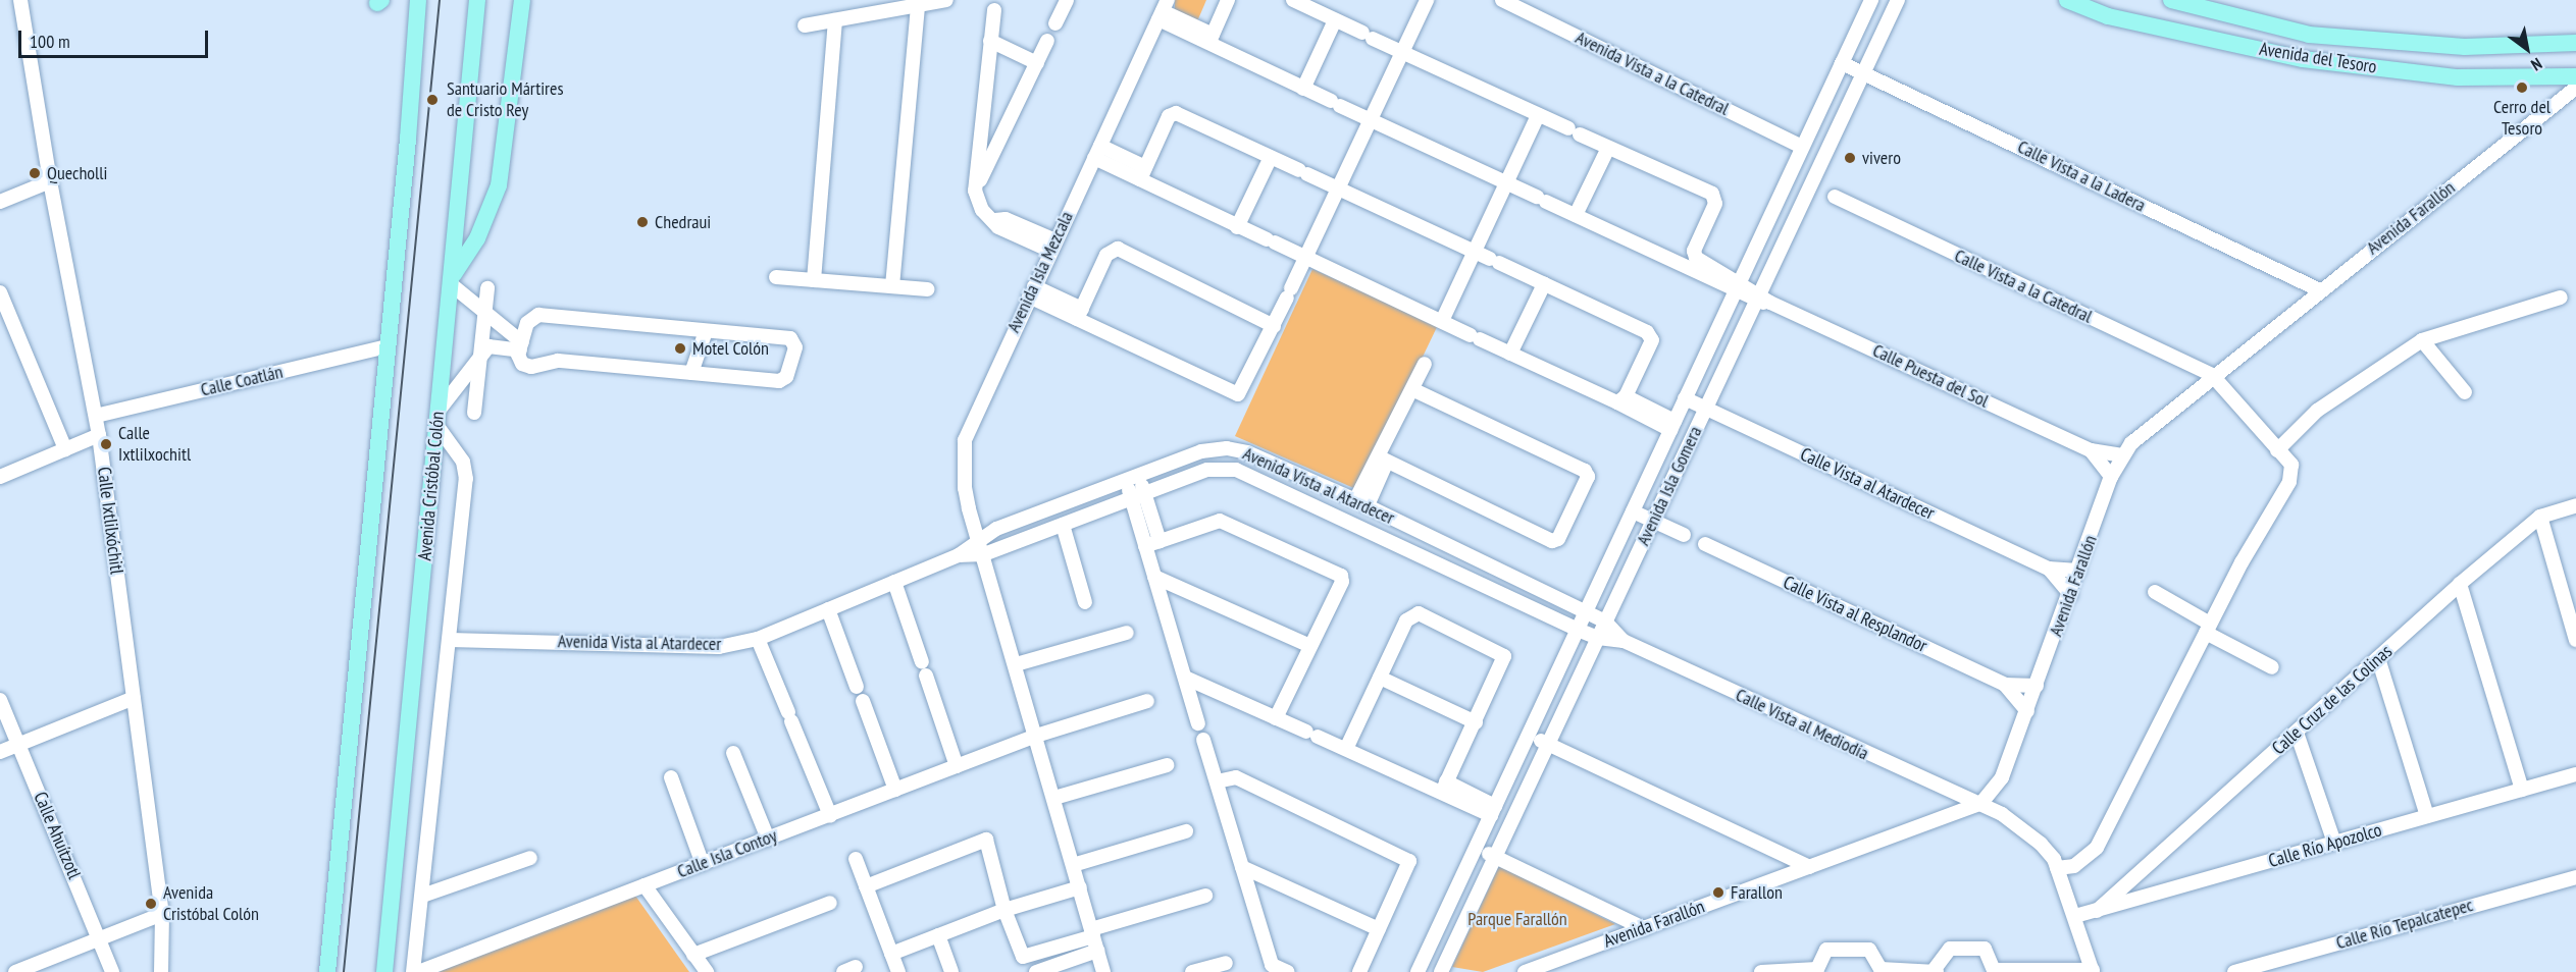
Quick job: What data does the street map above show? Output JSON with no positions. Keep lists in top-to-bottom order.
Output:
{
  "streets": {
    "main road": ["Avenida del Tesoro", "Avenida Cristóbal Colón"],
    "street": [
      "Avenida Vista a la Catedral",
      "Calle Vista a la Ladera",
      "Avenida Farallón",
      "Avenida Isla Mezcala",
      "Calle Vista a la Catedral",
      "Calle Puesta del Sol",
      "Calle Coatlán",
      "Calle Vista al Atardecer",
      "Avenida Vista al Atardecer",
      "Avenida Isla Gomera",
      "Calle Ixtlilxóchitl",
      "Calle Vista al Resplandor",
      "Calle Cruz de las Colinas",
      "Calle Vista al Mediodía",
      "Calle Ahuítzotl",
      "Calle Río Apozolco",
      "Calle Isla Contoy",
      "Calle Río Tepalcatepec"
    ]
  },
  "crossings": [
    ["Avenida Vista a la Catedral", "Avenida Isla Gomera"],
    ["Calle Vista a la Ladera", "Avenida Farallón"],
    ["Calle Vista a la Ladera", "Avenida Isla Gomera"],
    ["Avenida Farallón", "Calle Vista a la Catedral"],
    ["Avenida Farallón", "Calle Puesta del Sol"],
    ["Avenida Farallón", "Calle Vista al Atardecer"],
    ["Avenida Farallón", "Calle Vista al Resplandor"],
    ["Avenida Farallón", "Calle Vista al Mediodía"],
    ["Avenida Isla Mezcala", "Avenida Vista al Atardecer"],
    ["Avenida Isla Mezcala", "Calle Isla Contoy"],
    ["Calle Puesta del Sol", "Avenida Isla Gomera"],
    ["Calle Coatlán", "Calle Ixtlilxóchitl"],
    ["Calle Vista al Atardecer", "Avenida Isla Gomera"],
    ["Avenida Vista al Atardecer", "Avenida Isla Gomera"],
    ["Avenida Vista al Atardecer", "Calle Vista al Mediodía"],
    ["Avenida Isla Gomera", "Calle Vista al Mediodía"],
    ["Calle Cruz de las Colinas", "Calle Río Apozolco"],
    ["Calle Vista al Mediodía", "Calle Río Apozolco"]
  ],
  "parks": ["Parque Farallón"],
  "places": [
    "Cerro del Tesoro",
    "Santuario Mártires de Cristo Rey",
    "vivero",
    "Quecholli",
    "Chedraui",
    "Motel Colón",
    "Calle Ixtlilxochitl",
    "Farallon",
    "Avenida Cristóbal Colón"
  ],
  "scale_bar": "100 m",
  "north": "bottom right"
}
